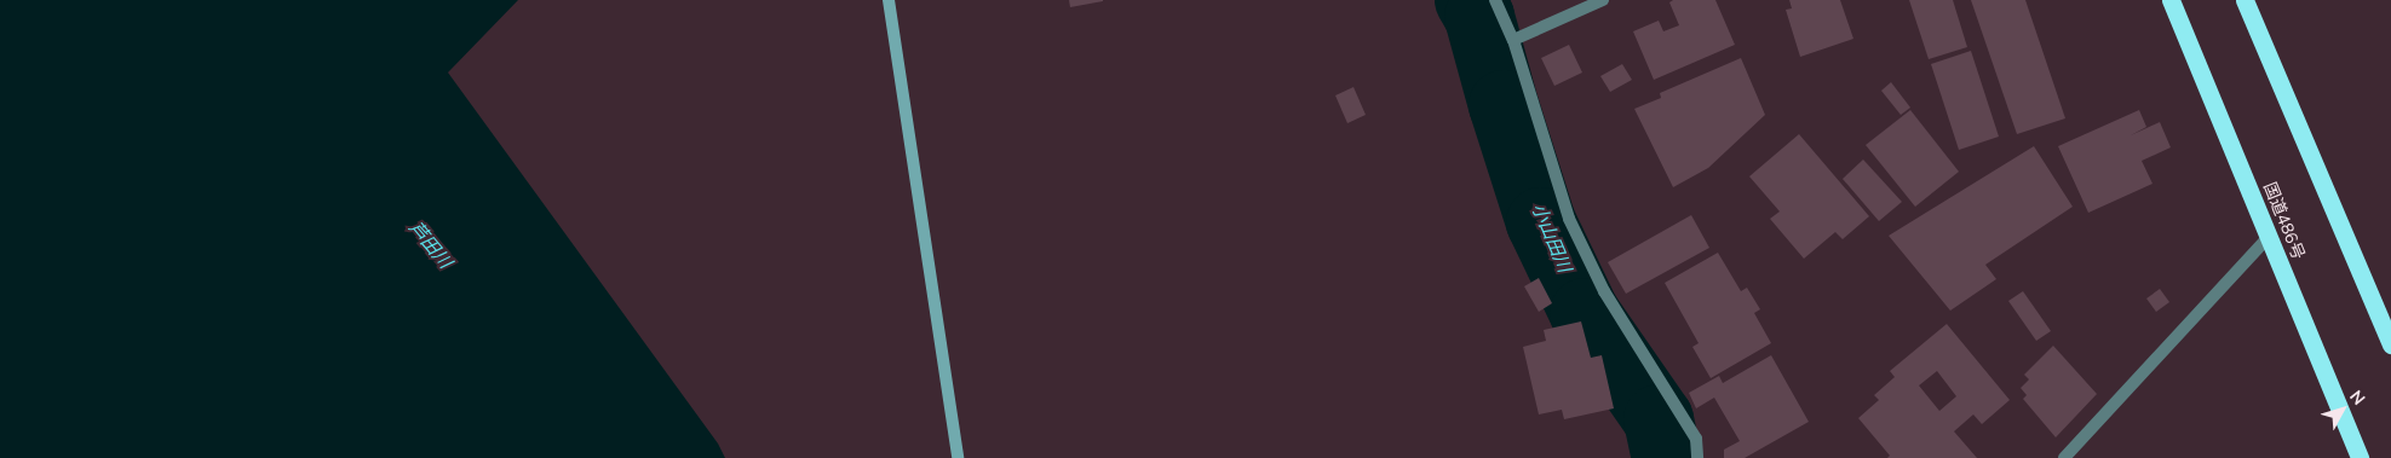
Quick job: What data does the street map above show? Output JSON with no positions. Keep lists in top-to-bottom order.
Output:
{
  "streets": {
    "highway": ["国道486号"]
  },
  "water": ["小山田川", "芦田川"],
  "north": "top right"
}
